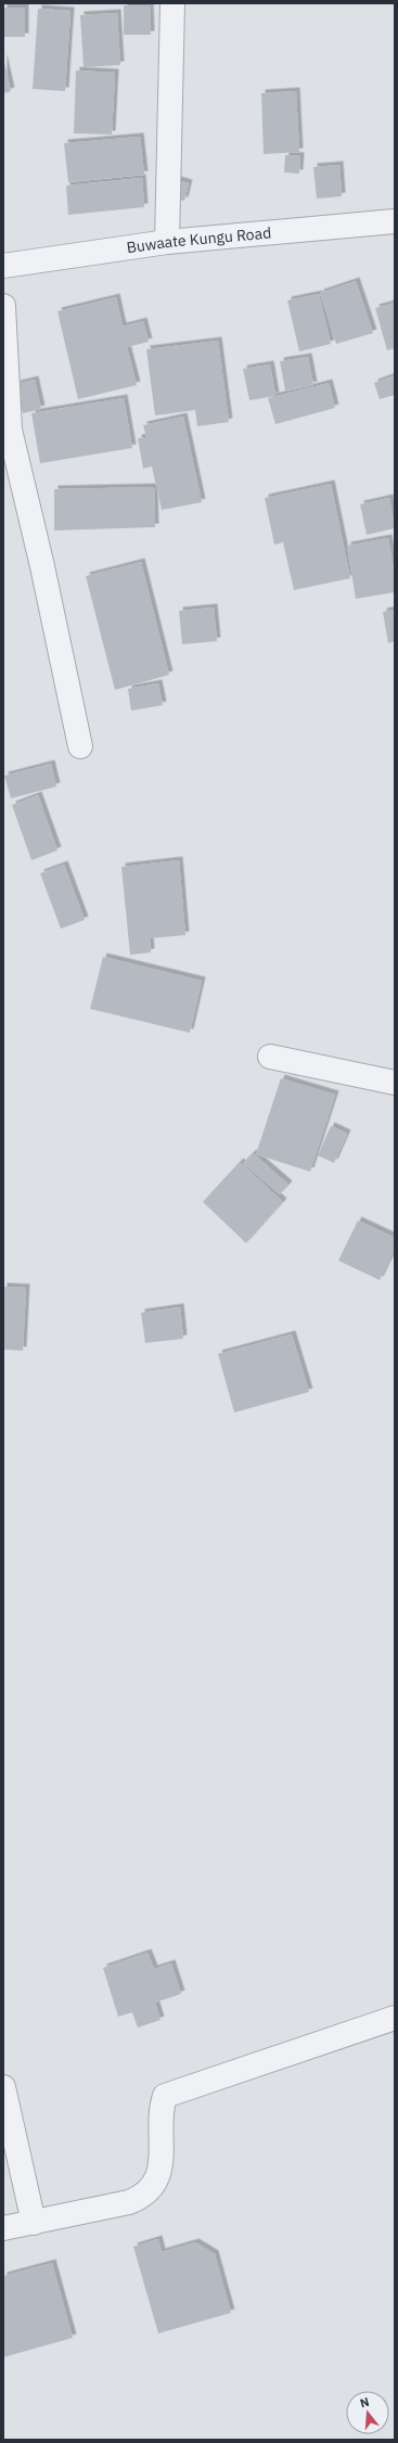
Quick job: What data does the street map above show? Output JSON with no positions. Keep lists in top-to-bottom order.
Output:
{
  "streets": {
    "street": ["Buwaate Kungu Road"]
  },
  "north": "top"
}
